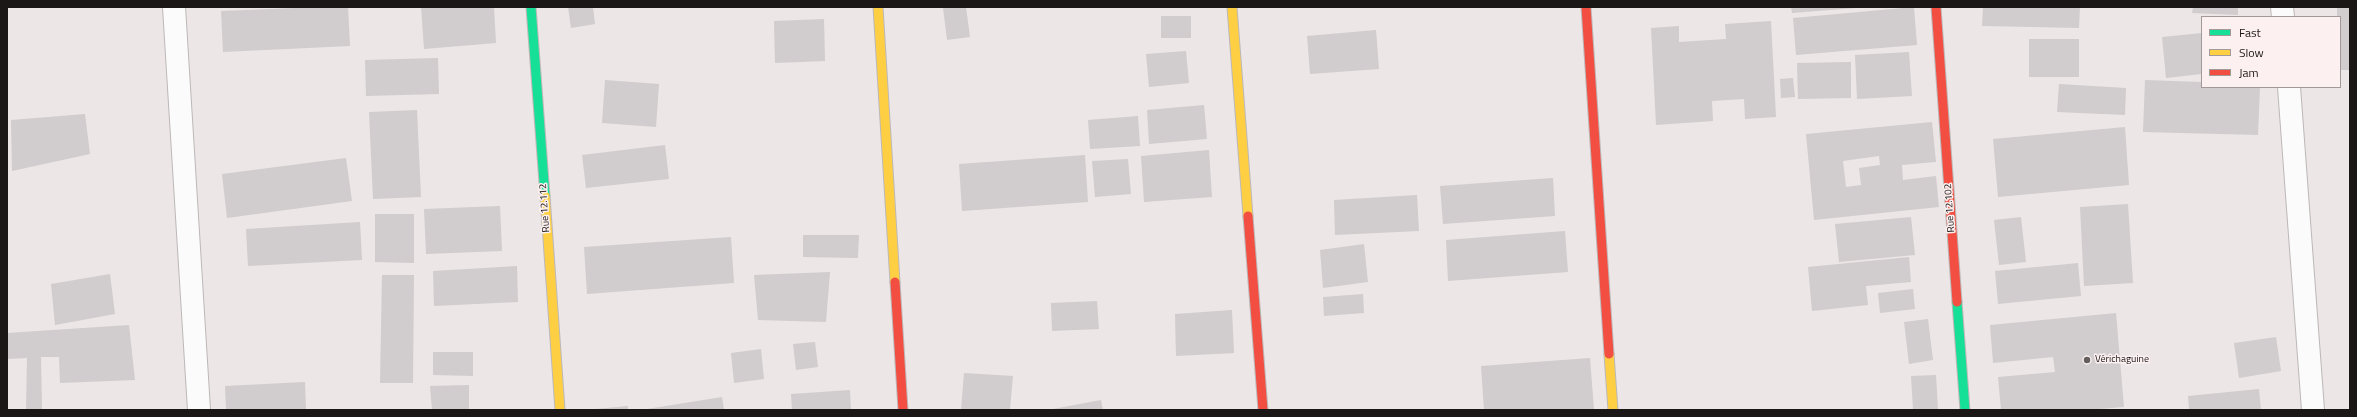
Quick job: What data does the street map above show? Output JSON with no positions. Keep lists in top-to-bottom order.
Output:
{
  "streets": {
    "street": ["Rue 12.112", "Rue 12.102"]
  },
  "places": ["Vérichaguine"],
  "legend": ["Fast", "Slow", "Jam"]
}
